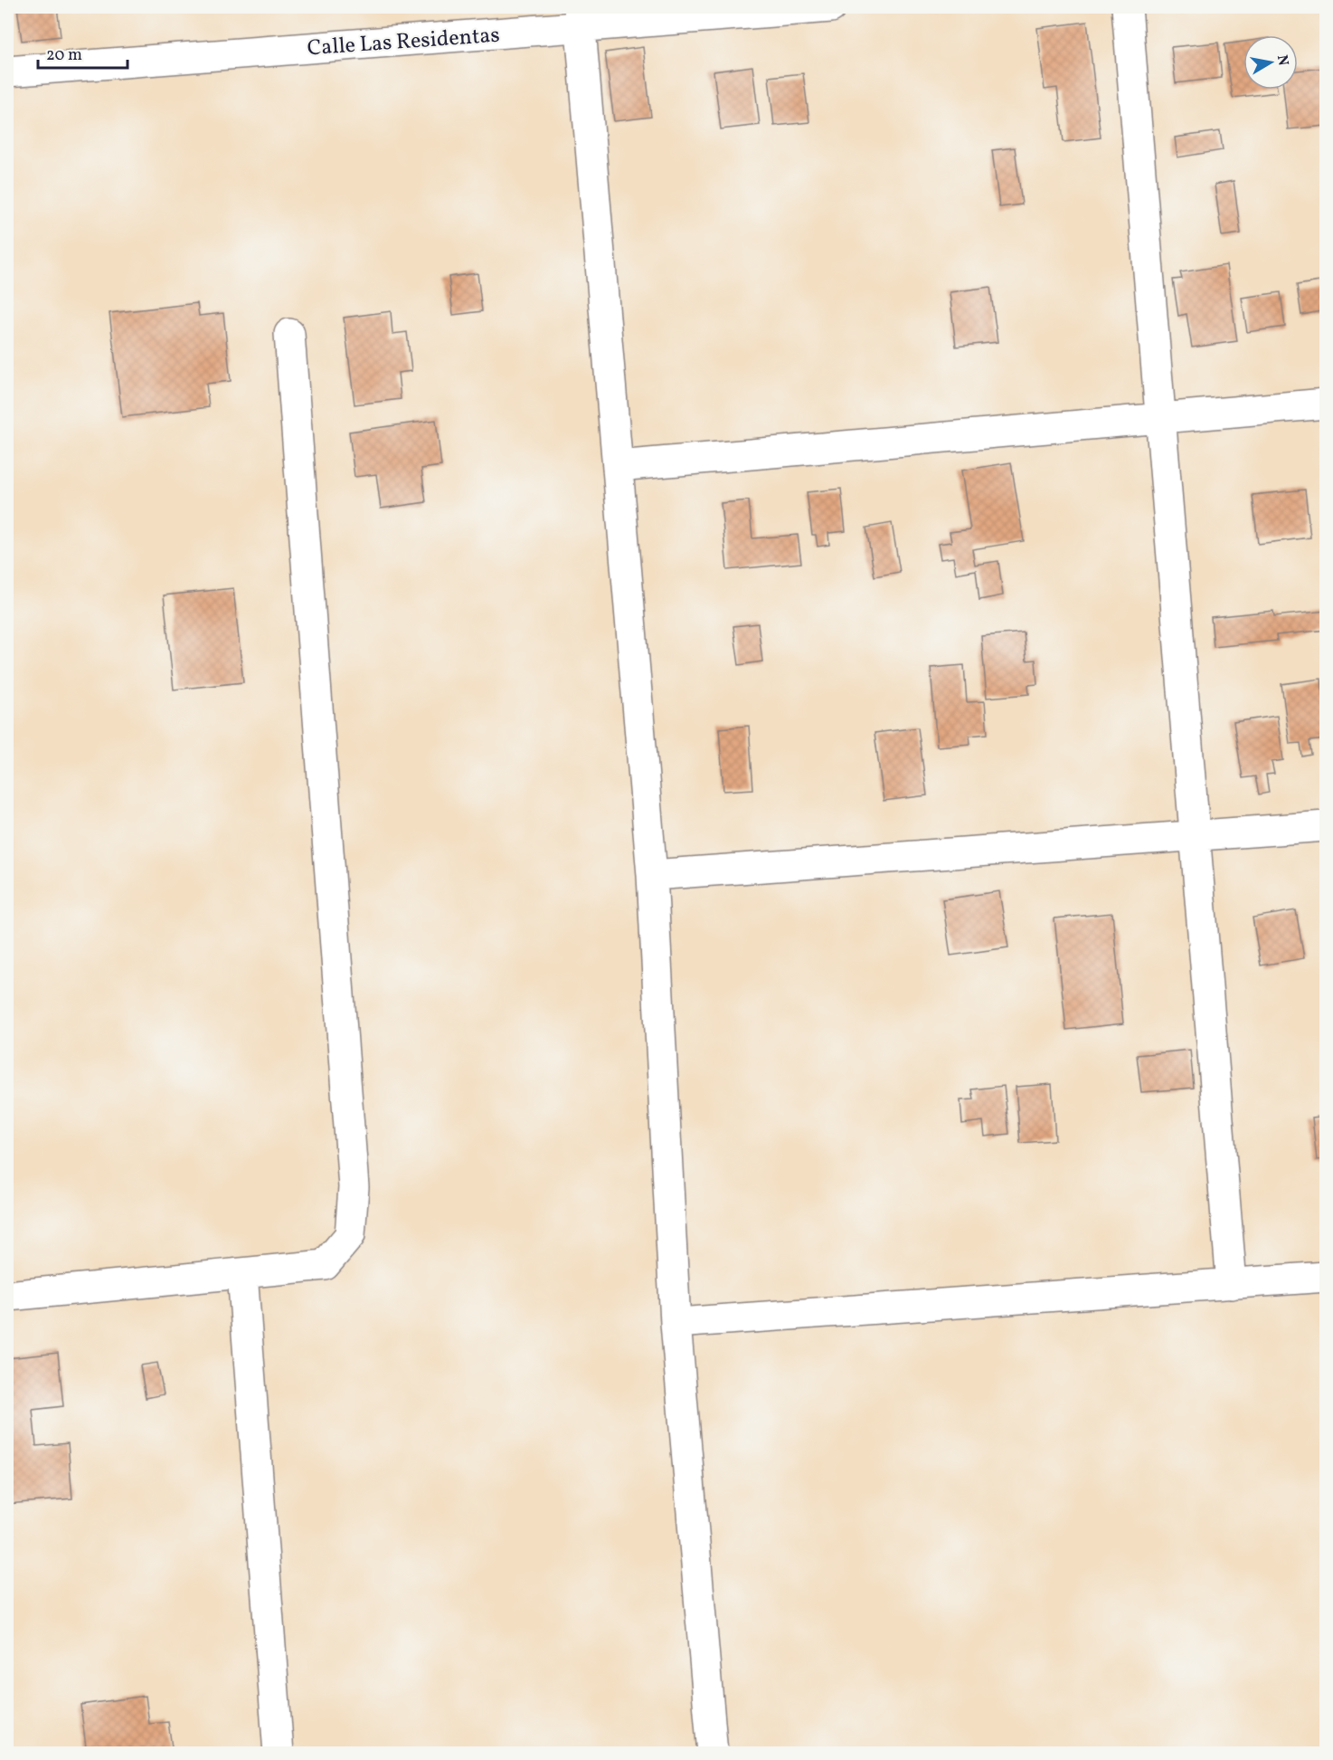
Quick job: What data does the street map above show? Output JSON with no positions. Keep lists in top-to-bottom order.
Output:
{
  "streets": {
    "street": ["Calle Las Residentas"]
  },
  "scale_bar": "20 m",
  "north": "right"
}
